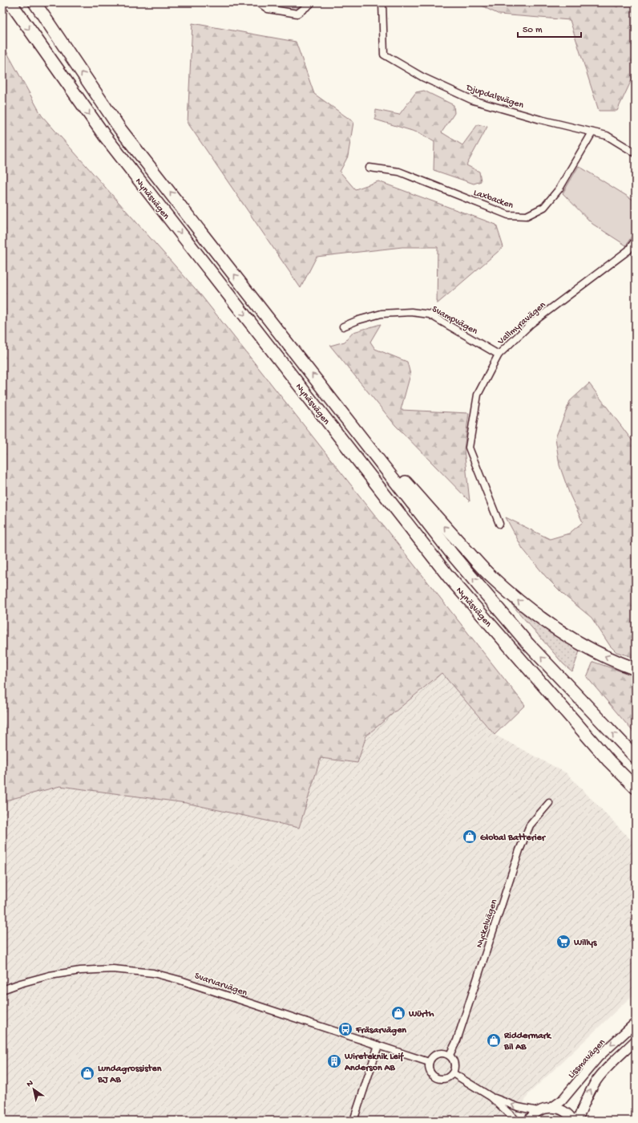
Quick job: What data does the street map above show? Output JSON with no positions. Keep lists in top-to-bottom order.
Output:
{
  "streets": {
    "highway": ["Nynäsvägen"],
    "street": [
      "Djupdalsvägen",
      "Laxbacken",
      "Svampvägen",
      "Vallmyravägen",
      "Nyckelvägen",
      "Svarvarvägen",
      "Lissmavägen"
    ]
  },
  "crossings": [
    ["Djupdalsvägen", "Laxbacken"],
    ["Svampvägen", "Vallmyravägen"],
    ["Nyckelvägen", "Svarvarvägen"]
  ],
  "places": {
    "shop": [
      "Global Batterier",
      "Würth",
      "Riddermark Bil AB",
      "Lundagrossisten BJ AB"
    ],
    "supermarket": ["Willys"],
    "bus stop": ["Fräsarvägen"],
    "building": ["Wireteknik Leif Anderson AB"]
  },
  "scale_bar": "50 m",
  "north": "top left"
}
